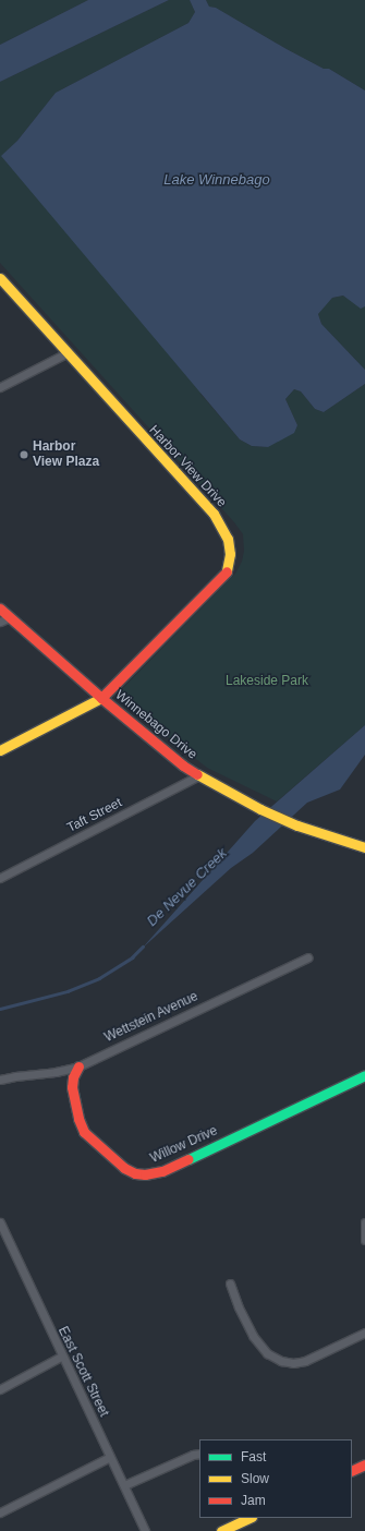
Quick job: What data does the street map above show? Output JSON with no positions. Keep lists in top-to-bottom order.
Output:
{
  "streets": {
    "street": [
      "Harbor View Drive",
      "Winnebago Drive",
      "Taft Street",
      "Wettstein Avenue",
      "Willow Drive",
      "East Scott Street"
    ]
  },
  "crossings": [
    ["Harbor View Drive", "Winnebago Drive"],
    ["Winnebago Drive", "Taft Street"],
    ["Wettstein Avenue", "Willow Drive"]
  ],
  "water": ["Lake Winnebago", "De Nevue Creek"],
  "parks": ["Lakeside Park"],
  "places": ["Harbor View Plaza"],
  "legend": ["Fast", "Slow", "Jam"]
}
